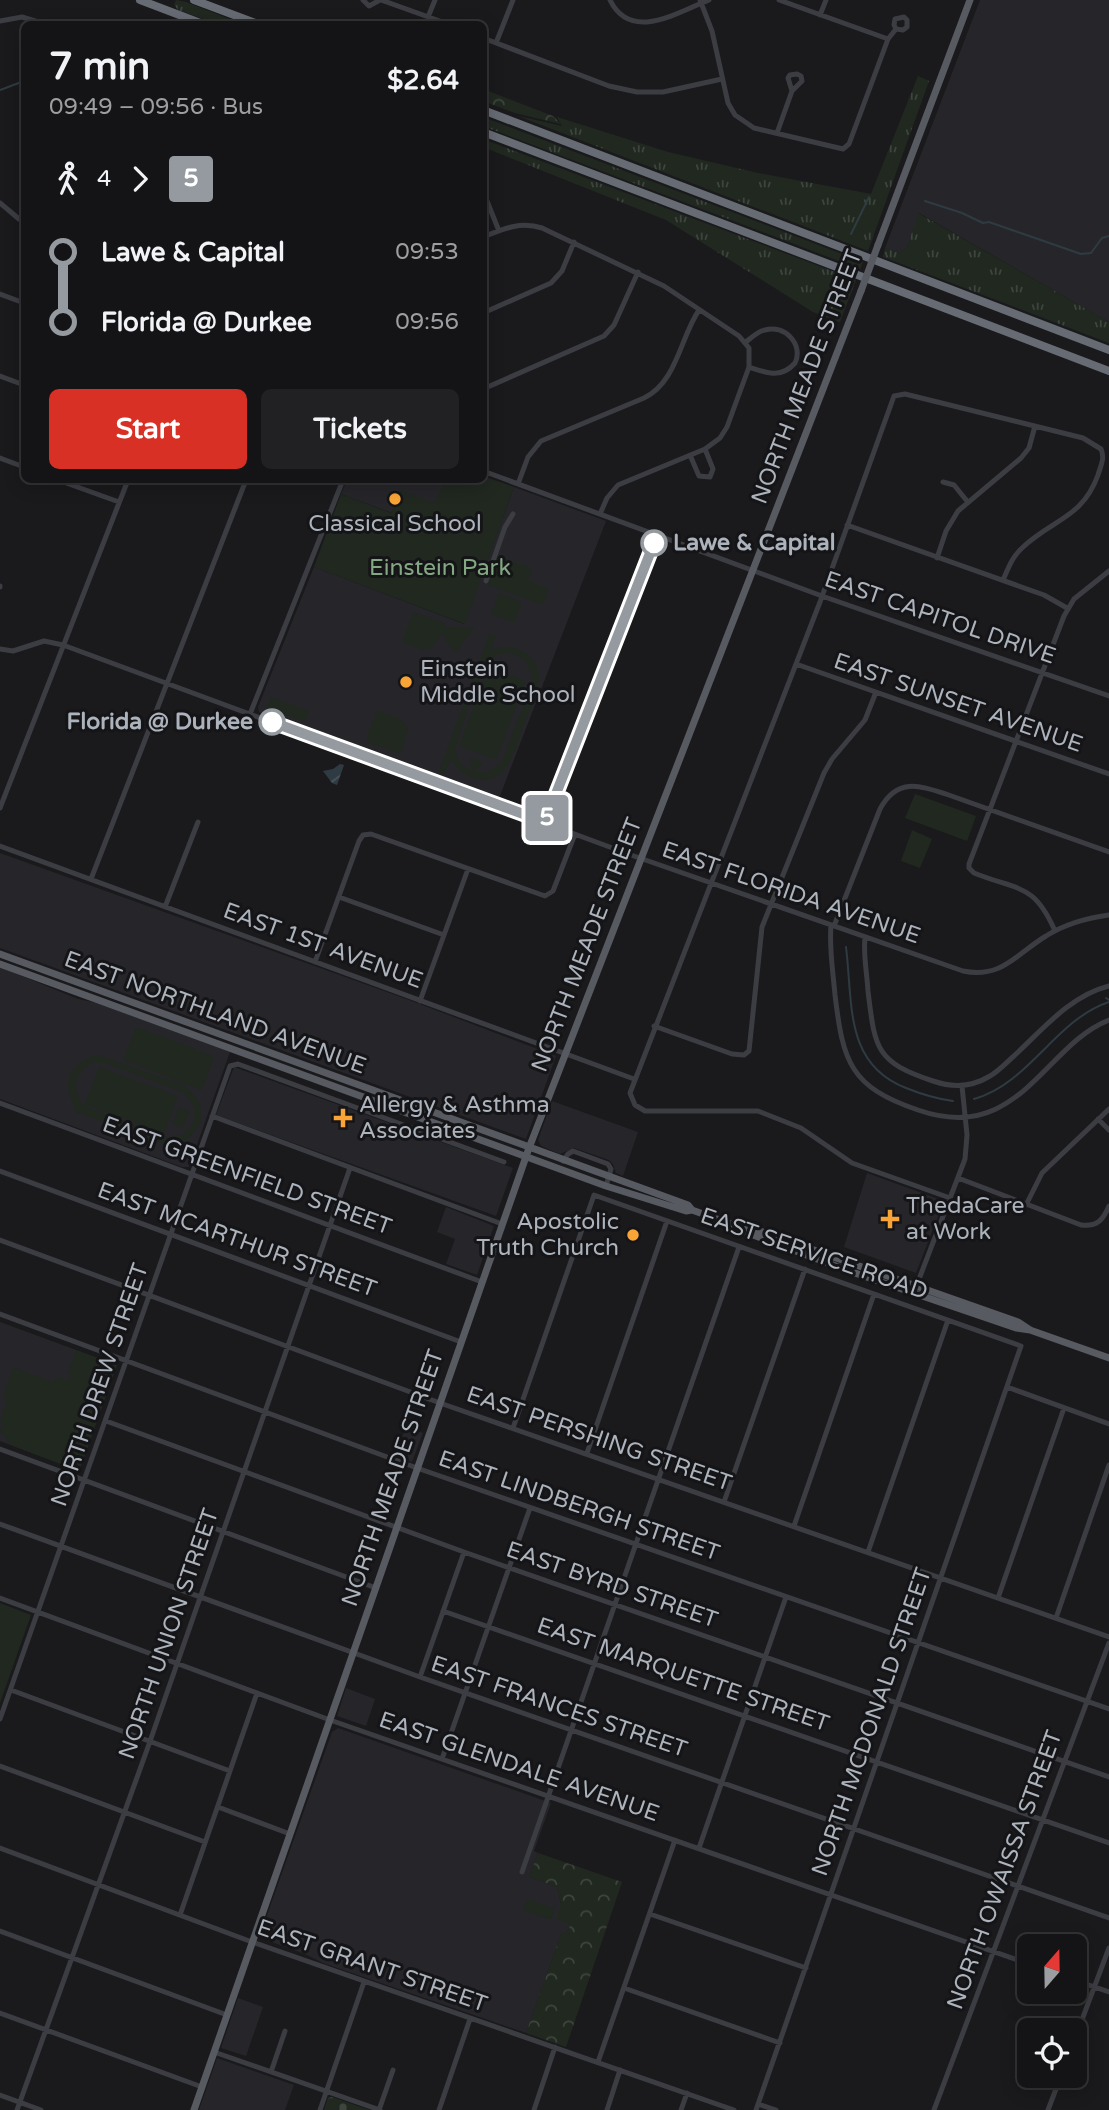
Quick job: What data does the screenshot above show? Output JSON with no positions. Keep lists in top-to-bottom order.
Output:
{
  "streets": {
    "main road": ["NORTH MEADE STREET", "EAST NORTHLAND AVENUE"],
    "street": [
      "EAST CAPITOL DRIVE",
      "EAST SUNSET AVENUE",
      "EAST FLORIDA AVENUE",
      "EAST 1ST AVENUE",
      "EAST GREENFIELD STREET",
      "EAST MCARTHUR STREET",
      "EAST SERVICE ROAD",
      "NORTH DREW STREET",
      "EAST PERSHING STREET",
      "EAST LINDBERGH STREET",
      "EAST BYRD STREET",
      "NORTH UNION STREET",
      "EAST MARQUETTE STREET",
      "EAST FRANCES STREET",
      "NORTH MCDONALD STREET",
      "EAST GLENDALE AVENUE",
      "NORTH OWAISSA STREET",
      "EAST GRANT STREET"
    ]
  },
  "crossings": [
    ["NORTH MEADE STREET", "EAST CAPITOL DRIVE"],
    ["NORTH MEADE STREET", "EAST FLORIDA AVENUE"],
    ["NORTH MEADE STREET", "EAST 1ST AVENUE"],
    ["NORTH MEADE STREET", "EAST NORTHLAND AVENUE"],
    ["NORTH MEADE STREET", "EAST GREENFIELD STREET"],
    ["NORTH MEADE STREET", "EAST MCARTHUR STREET"],
    ["NORTH MEADE STREET", "EAST PERSHING STREET"],
    ["NORTH MEADE STREET", "EAST LINDBERGH STREET"],
    ["NORTH MEADE STREET", "EAST BYRD STREET"],
    ["NORTH MEADE STREET", "EAST FRANCES STREET"],
    ["NORTH MEADE STREET", "EAST GLENDALE AVENUE"],
    ["NORTH MEADE STREET", "EAST GRANT STREET"],
    ["EAST GREENFIELD STREET", "NORTH DREW STREET"],
    ["EAST GREENFIELD STREET", "NORTH UNION STREET"],
    ["EAST MCARTHUR STREET", "NORTH DREW STREET"],
    ["EAST MCARTHUR STREET", "NORTH UNION STREET"],
    ["EAST SERVICE ROAD", "EAST PERSHING STREET"],
    ["EAST SERVICE ROAD", "NORTH MCDONALD STREET"],
    ["NORTH DREW STREET", "EAST PERSHING STREET"],
    ["NORTH DREW STREET", "EAST LINDBERGH STREET"],
    ["NORTH DREW STREET", "EAST BYRD STREET"],
    ["NORTH DREW STREET", "EAST FRANCES STREET"],
    ["NORTH DREW STREET", "EAST GLENDALE AVENUE"],
    ["EAST PERSHING STREET", "NORTH UNION STREET"],
    ["EAST PERSHING STREET", "NORTH MCDONALD STREET"],
    ["EAST LINDBERGH STREET", "NORTH UNION STREET"],
    ["EAST LINDBERGH STREET", "NORTH MCDONALD STREET"],
    ["EAST LINDBERGH STREET", "NORTH OWAISSA STREET"],
    ["EAST BYRD STREET", "NORTH UNION STREET"],
    ["EAST BYRD STREET", "NORTH MCDONALD STREET"],
    ["EAST BYRD STREET", "NORTH OWAISSA STREET"],
    ["NORTH UNION STREET", "EAST FRANCES STREET"],
    ["NORTH UNION STREET", "EAST GLENDALE AVENUE"],
    ["NORTH UNION STREET", "EAST GRANT STREET"],
    ["EAST MARQUETTE STREET", "NORTH MCDONALD STREET"],
    ["EAST MARQUETTE STREET", "NORTH OWAISSA STREET"],
    ["EAST FRANCES STREET", "NORTH MCDONALD STREET"],
    ["EAST FRANCES STREET", "NORTH OWAISSA STREET"],
    ["NORTH MCDONALD STREET", "EAST GLENDALE AVENUE"],
    ["EAST GLENDALE AVENUE", "NORTH OWAISSA STREET"]
  ],
  "parks": ["Einstein Park"],
  "places": {
    "other": [
      "Classical School",
      "Lawe & Capital",
      "Einstein Middle School",
      "Florida @ Durkee",
      "Apostolic Truth Church"
    ],
    "health": ["Allergy & Asthma Associates", "ThedaCare at Work"]
  },
  "lines": ["bus line 5"],
  "north": "top",
  "page": {
    "on_map": "5",
    "heading": ["7 min", "09:49 – 09:56 · Bus", "$2.64"],
    "legs": ["4", "5"],
    "list": [
      {
        "name": "Lawe & Capital",
        "value": "09:53"
      },
      {
        "name": "Florida @ Durkee",
        "value": "09:56"
      }
    ],
    "buttons": ["Start", "Tickets"]
  }
}
